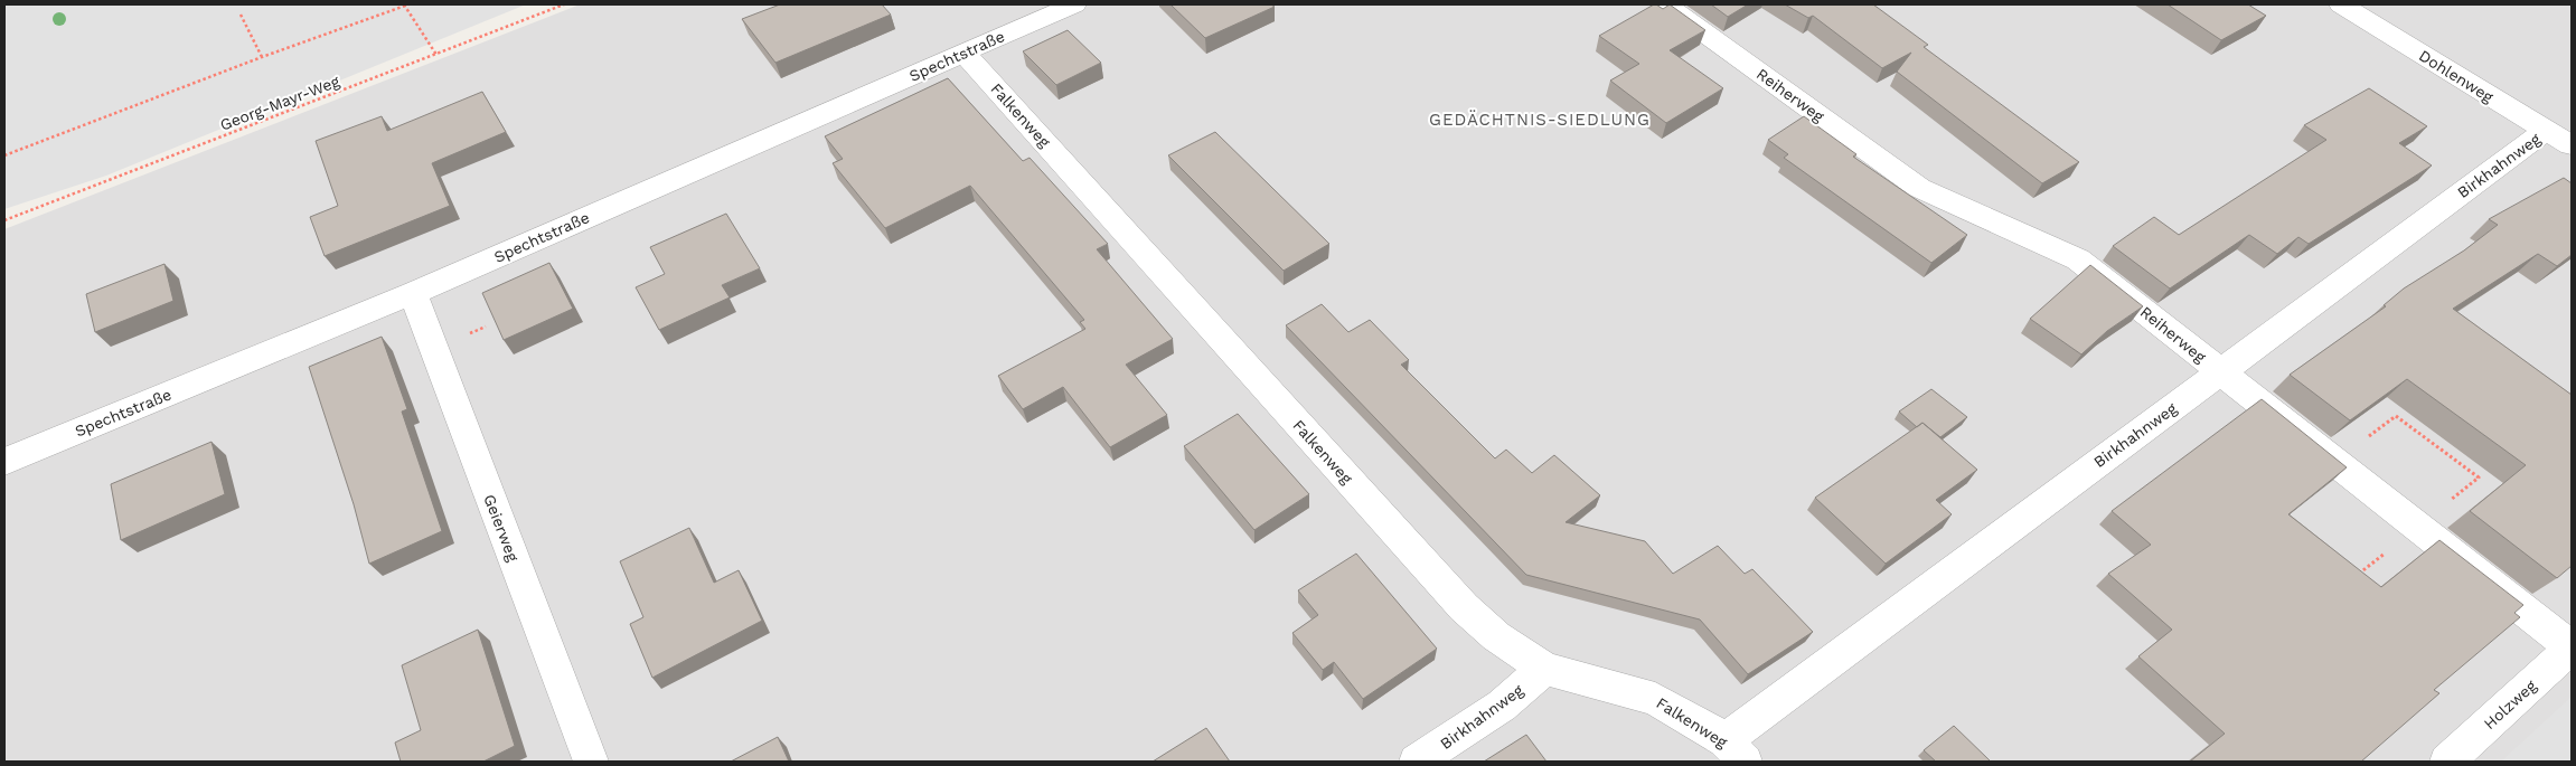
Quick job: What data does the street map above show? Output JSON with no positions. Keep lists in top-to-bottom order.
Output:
{
  "streets": {
    "street": [
      "Spechtstraße",
      "Dohlenweg",
      "Reiherweg",
      "Falkenweg",
      "Birkhahnweg",
      "Geierweg",
      "Holzweg"
    ],
    "path": ["Georg-Mayr-Weg"]
  },
  "crossings": [
    ["Spechtstraße", "Falkenweg"],
    ["Spechtstraße", "Geierweg"],
    ["Dohlenweg", "Birkhahnweg"],
    ["Reiherweg", "Birkhahnweg"],
    ["Reiherweg", "Holzweg"],
    ["Falkenweg", "Birkhahnweg"]
  ],
  "districts": ["GEDÄCHTNIS-SIEDLUNG"]
}
